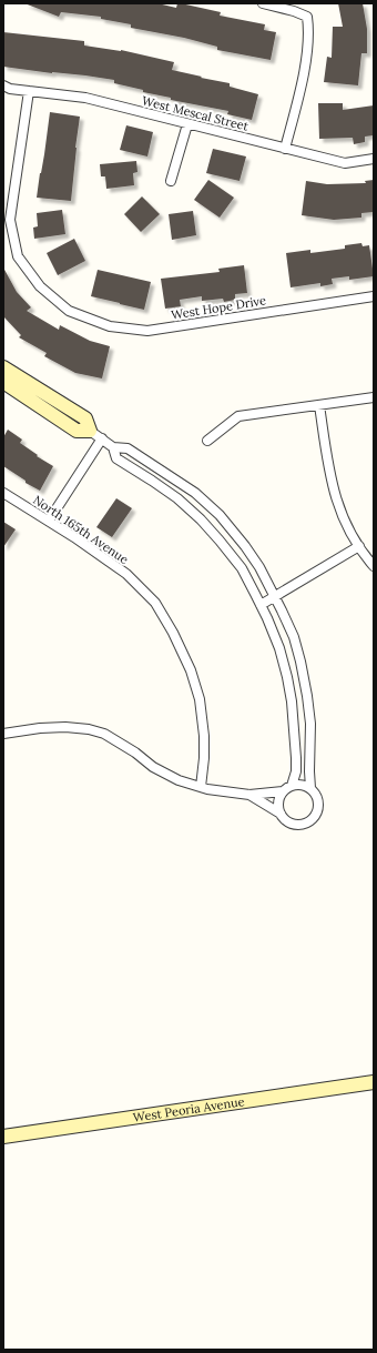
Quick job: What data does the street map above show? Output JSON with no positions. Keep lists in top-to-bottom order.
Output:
{
  "streets": {
    "main road": ["West Peoria Avenue"],
    "street": ["West Mescal Street", "West Hope Drive", "North 165th Avenue"]
  },
  "crossings": [
    ["West Mescal Street", "West Hope Drive"]
  ]
}
